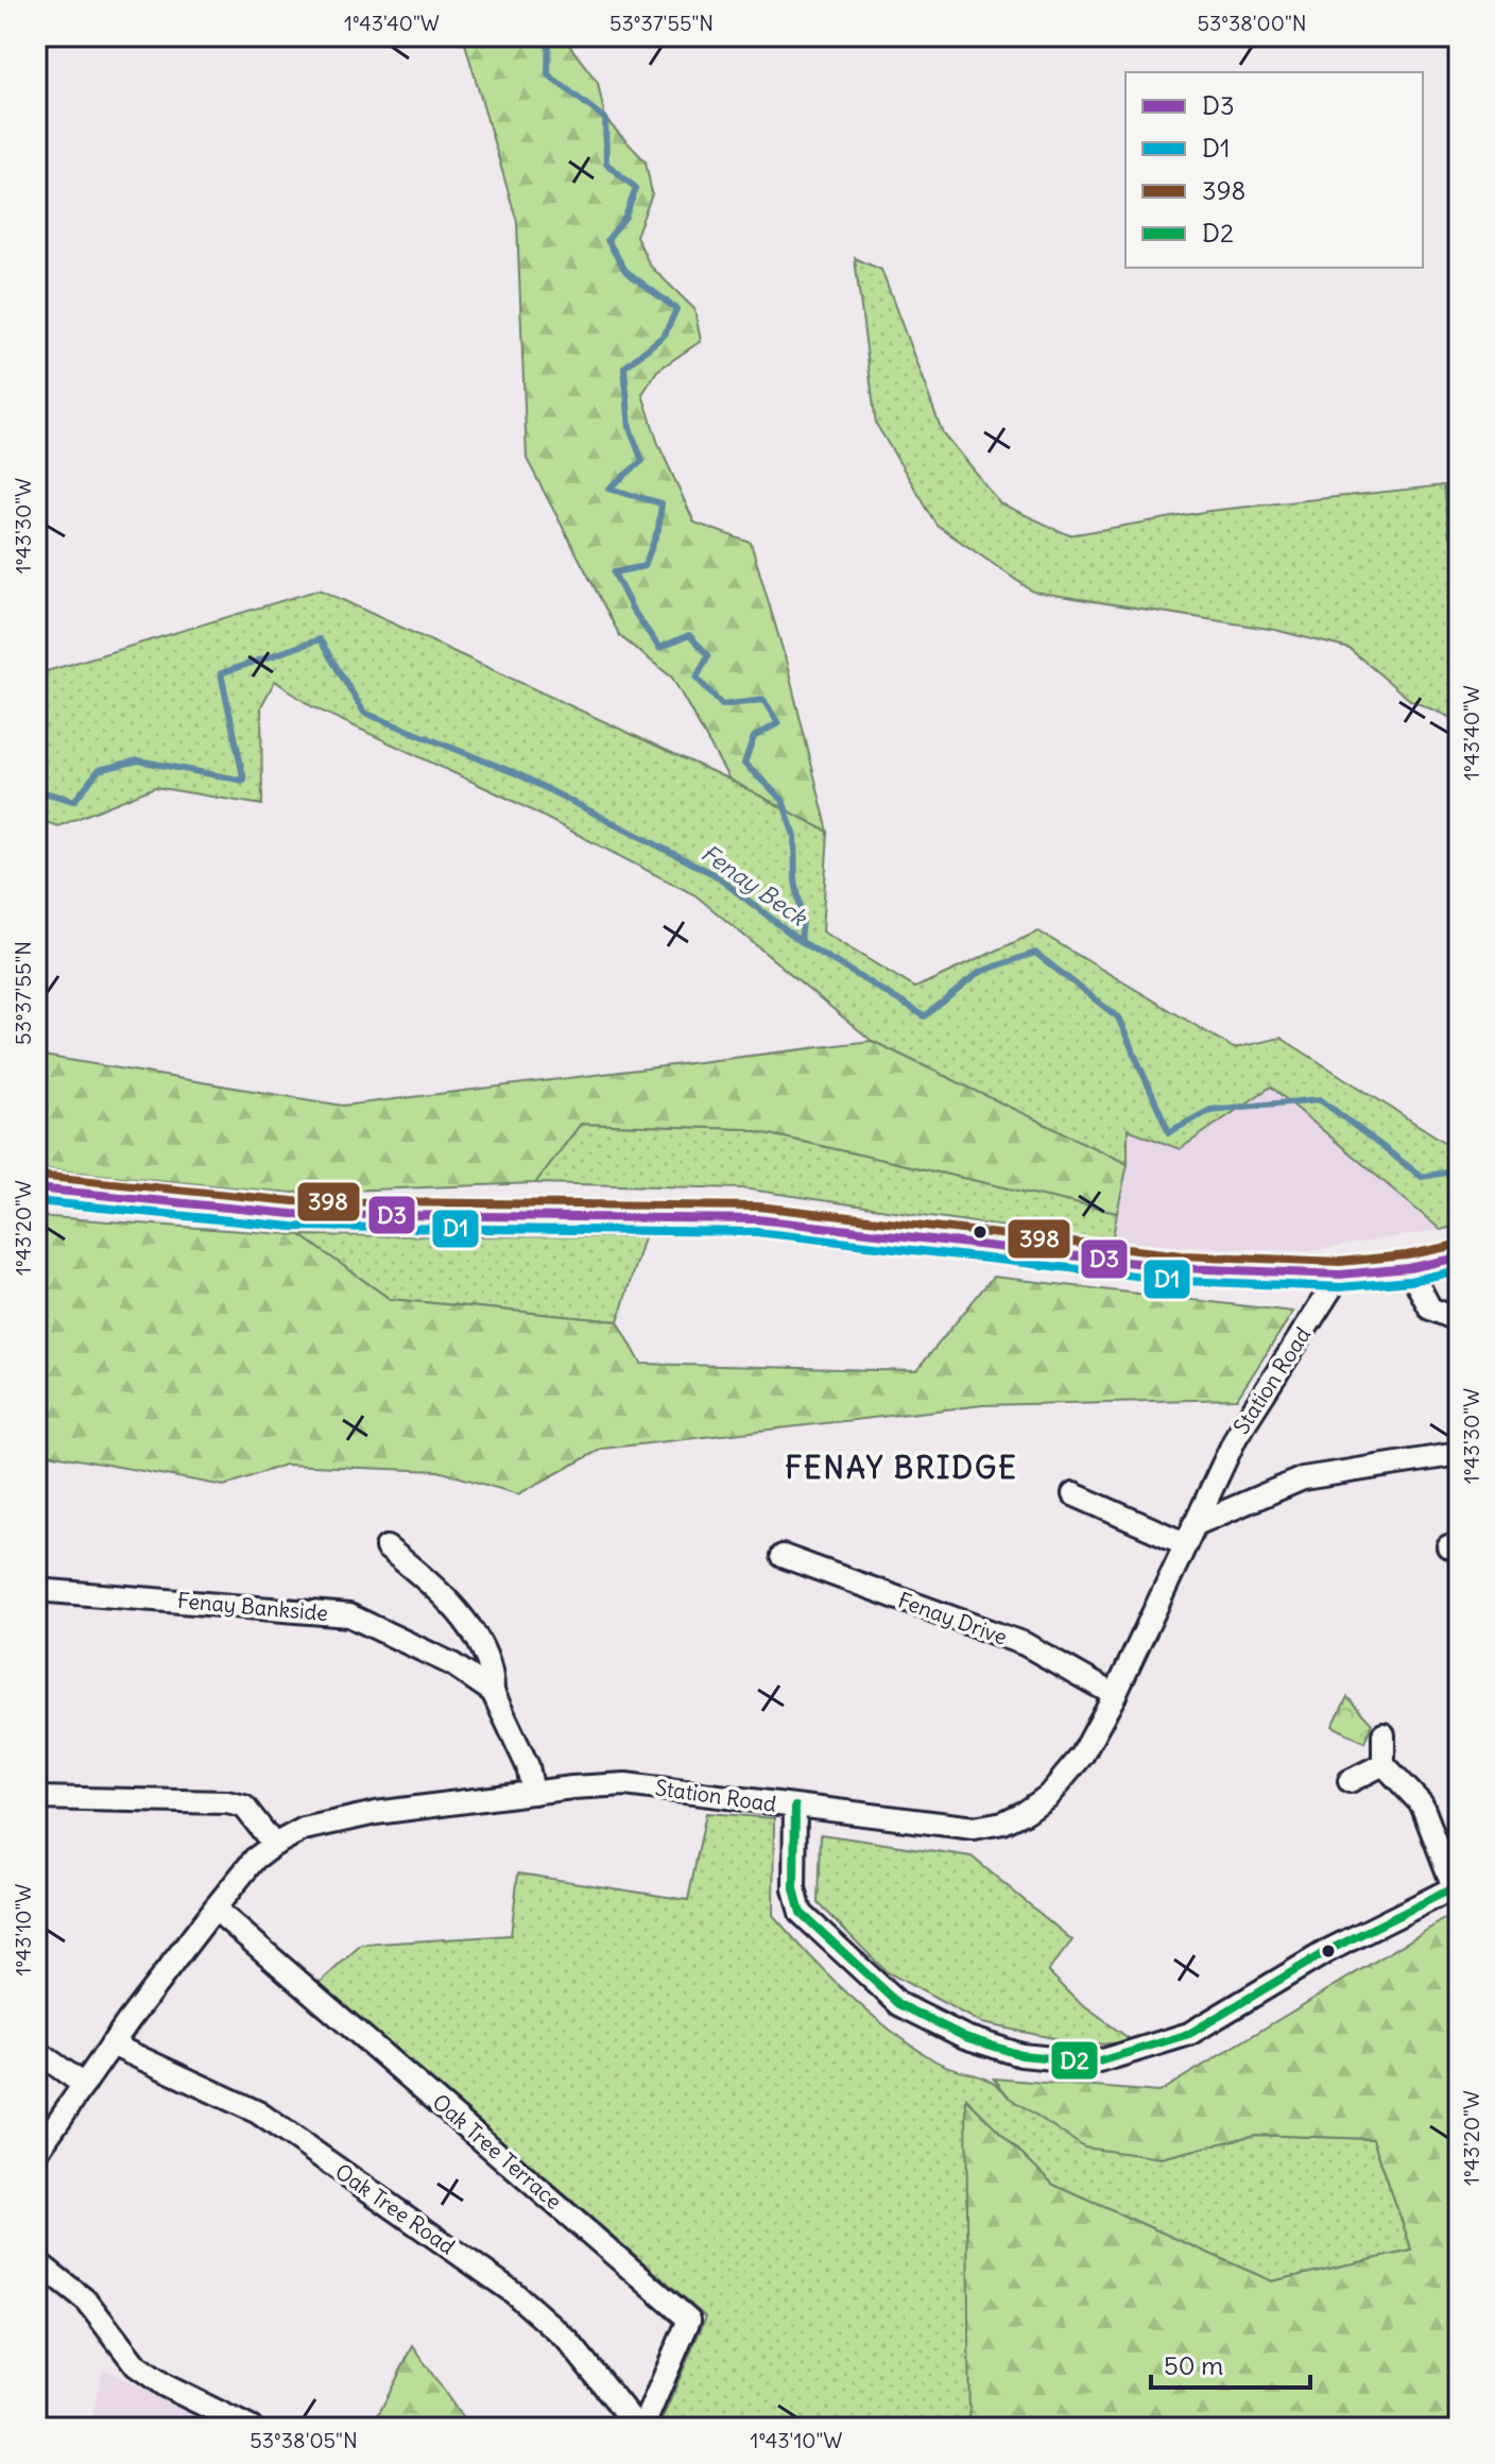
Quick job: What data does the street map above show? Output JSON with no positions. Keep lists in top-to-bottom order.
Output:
{
  "streets": {
    "street": [
      "Station Road",
      "Fenay Bankside",
      "Fenay Drive",
      "Oak Tree Terrace",
      "Oak Tree Road"
    ]
  },
  "crossings": [
    ["Station Road", "Fenay Drive"],
    ["Station Road", "Oak Tree Terrace"],
    ["Station Road", "Oak Tree Road"],
    ["Oak Tree Terrace", "Oak Tree Road"]
  ],
  "districts": ["FENAY BRIDGE"],
  "water": ["Fenay Beck"],
  "lines": [
    "transit line 398",
    "transit line D3",
    "transit line D1",
    "transit line D2"
  ],
  "legend": [
    "D3",
    "D1",
    "398",
    "D2"
  ],
  "scale_bar": "50 m",
  "coordinates": [
    "1°43'40\"W",
    "53°37'55\"N",
    "53°38'00\"N",
    "1°43'30\"W",
    "1°43'20\"W",
    "1°43'10\"W",
    "53°38'05\"N"
  ]
}
